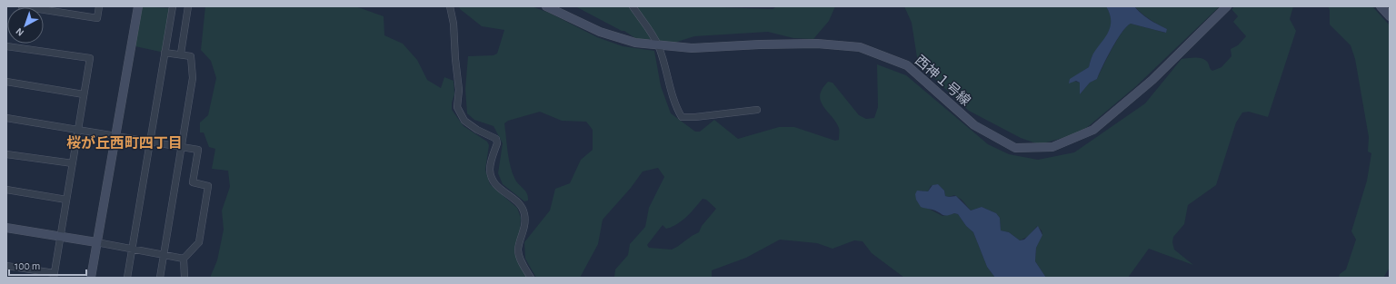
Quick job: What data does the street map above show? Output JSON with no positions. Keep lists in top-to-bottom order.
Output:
{
  "streets": {
    "street": ["西神１号線"]
  },
  "districts": ["桜が丘西町四丁目"],
  "scale_bar": "100 m",
  "north": "bottom left"
}
